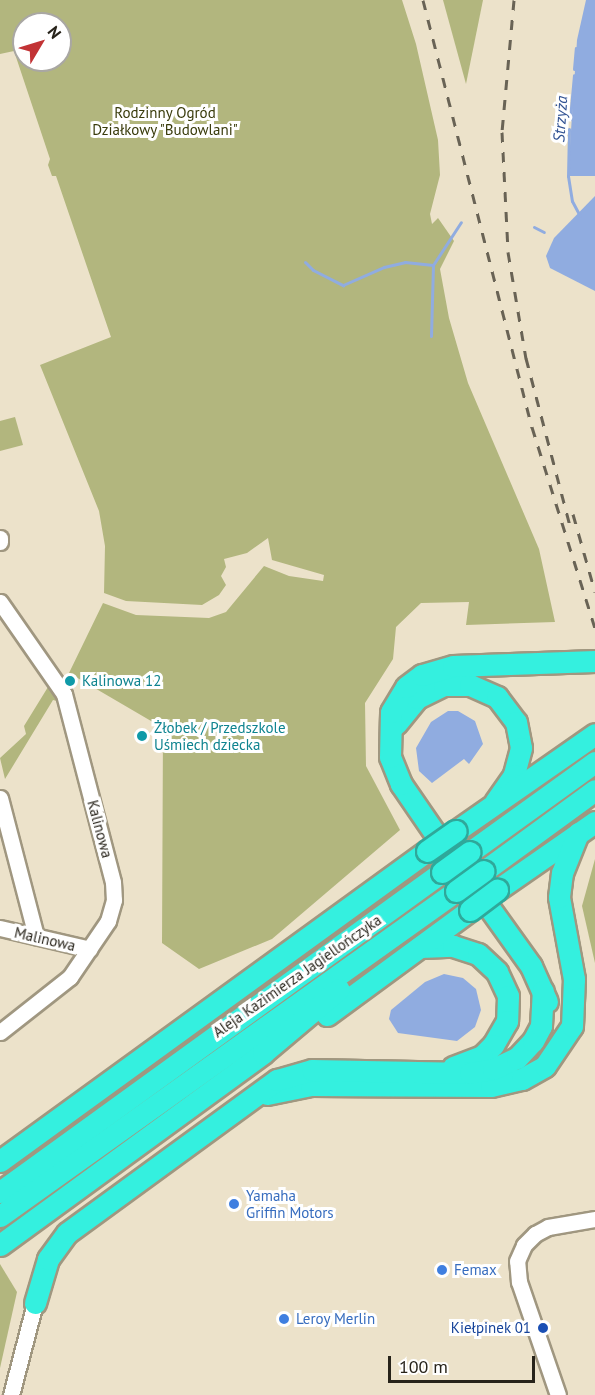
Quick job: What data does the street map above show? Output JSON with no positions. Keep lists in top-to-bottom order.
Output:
{
  "streets": {
    "highway": ["Aleja Kazimierza Jagiellończyka"],
    "street": ["Kalinowa", "Malinowa"]
  },
  "crossings": [
    ["Kalinowa", "Malinowa"]
  ],
  "water": ["Strzyża"],
  "parks": ["Rodzinny Ogród Działkowy \"Budowlani\""],
  "places": [
    "Kalinowa 12",
    "Żłobek / Przedszkole Uśmiech dziecka",
    "Yamaha Griffin Motors",
    "Femax",
    "Leroy Merlin",
    "Kiełpinek 01"
  ],
  "scale_bar": "100 m",
  "north": "top right"
}
